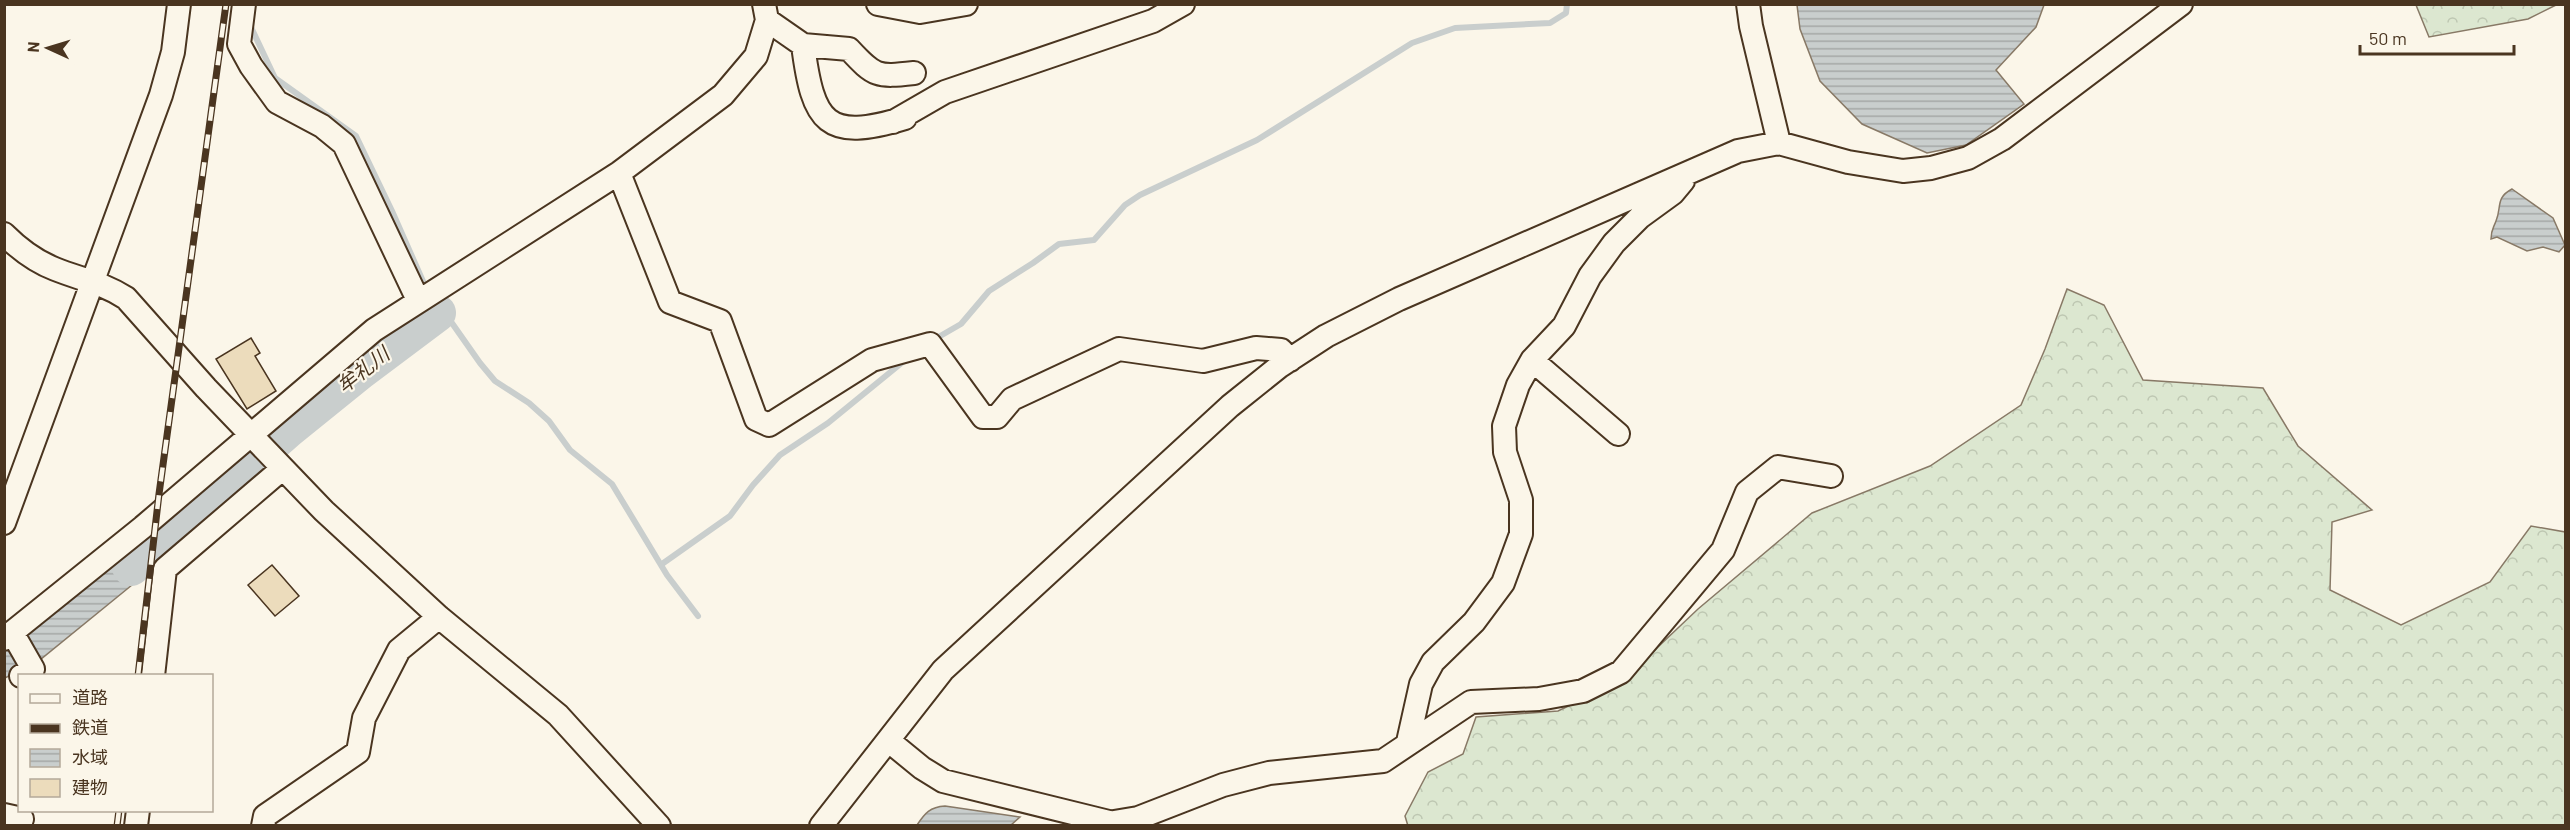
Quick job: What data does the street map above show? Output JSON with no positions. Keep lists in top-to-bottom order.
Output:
{
  "water": ["牟礼川"],
  "legend": [
    "道路",
    "鉄道",
    "水域",
    "建物"
  ],
  "scale_bar": "50 m",
  "north": "left"
}
